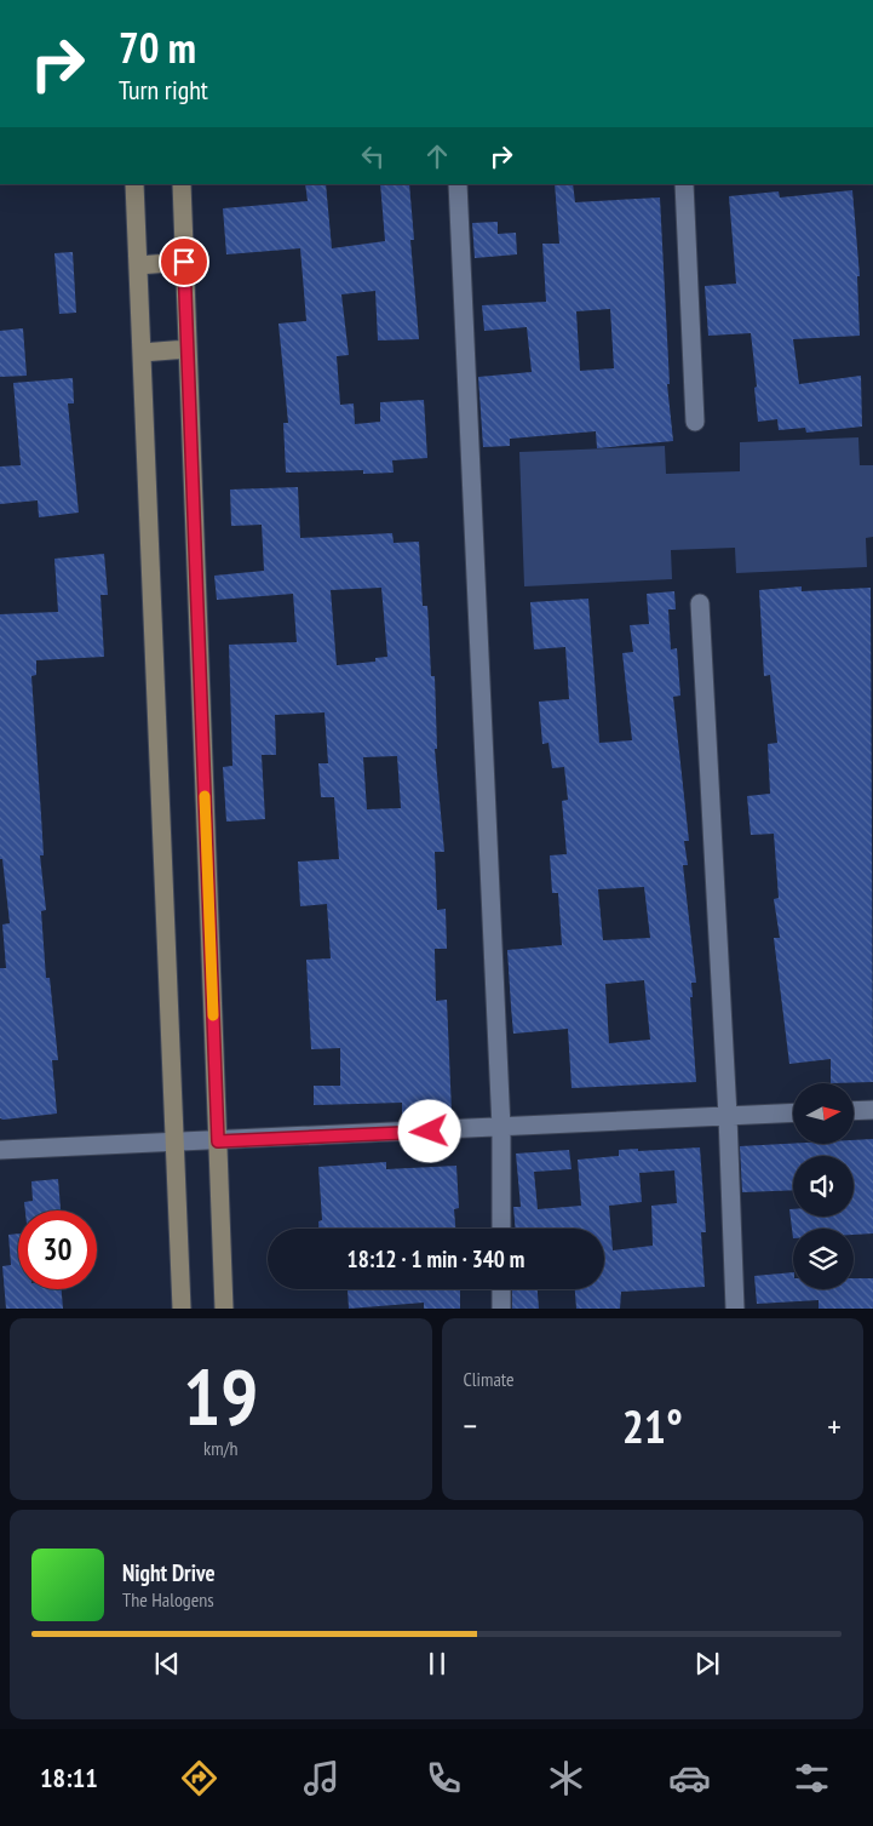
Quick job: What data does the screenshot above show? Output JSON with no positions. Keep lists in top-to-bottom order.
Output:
{
  "north": "right",
  "page": {
    "turn": ["70 m", "Turn right"],
    "limit": "30",
    "trip": "18:12 · 1 min · 340 m",
    "tile": [
      ["19", "km/h"],
      "Climate"
    ],
    "heat": ["−", "21°", "+"],
    "song": ["Night Drive", "The Halogens"],
    "tabs": "18:11"
  }
}
